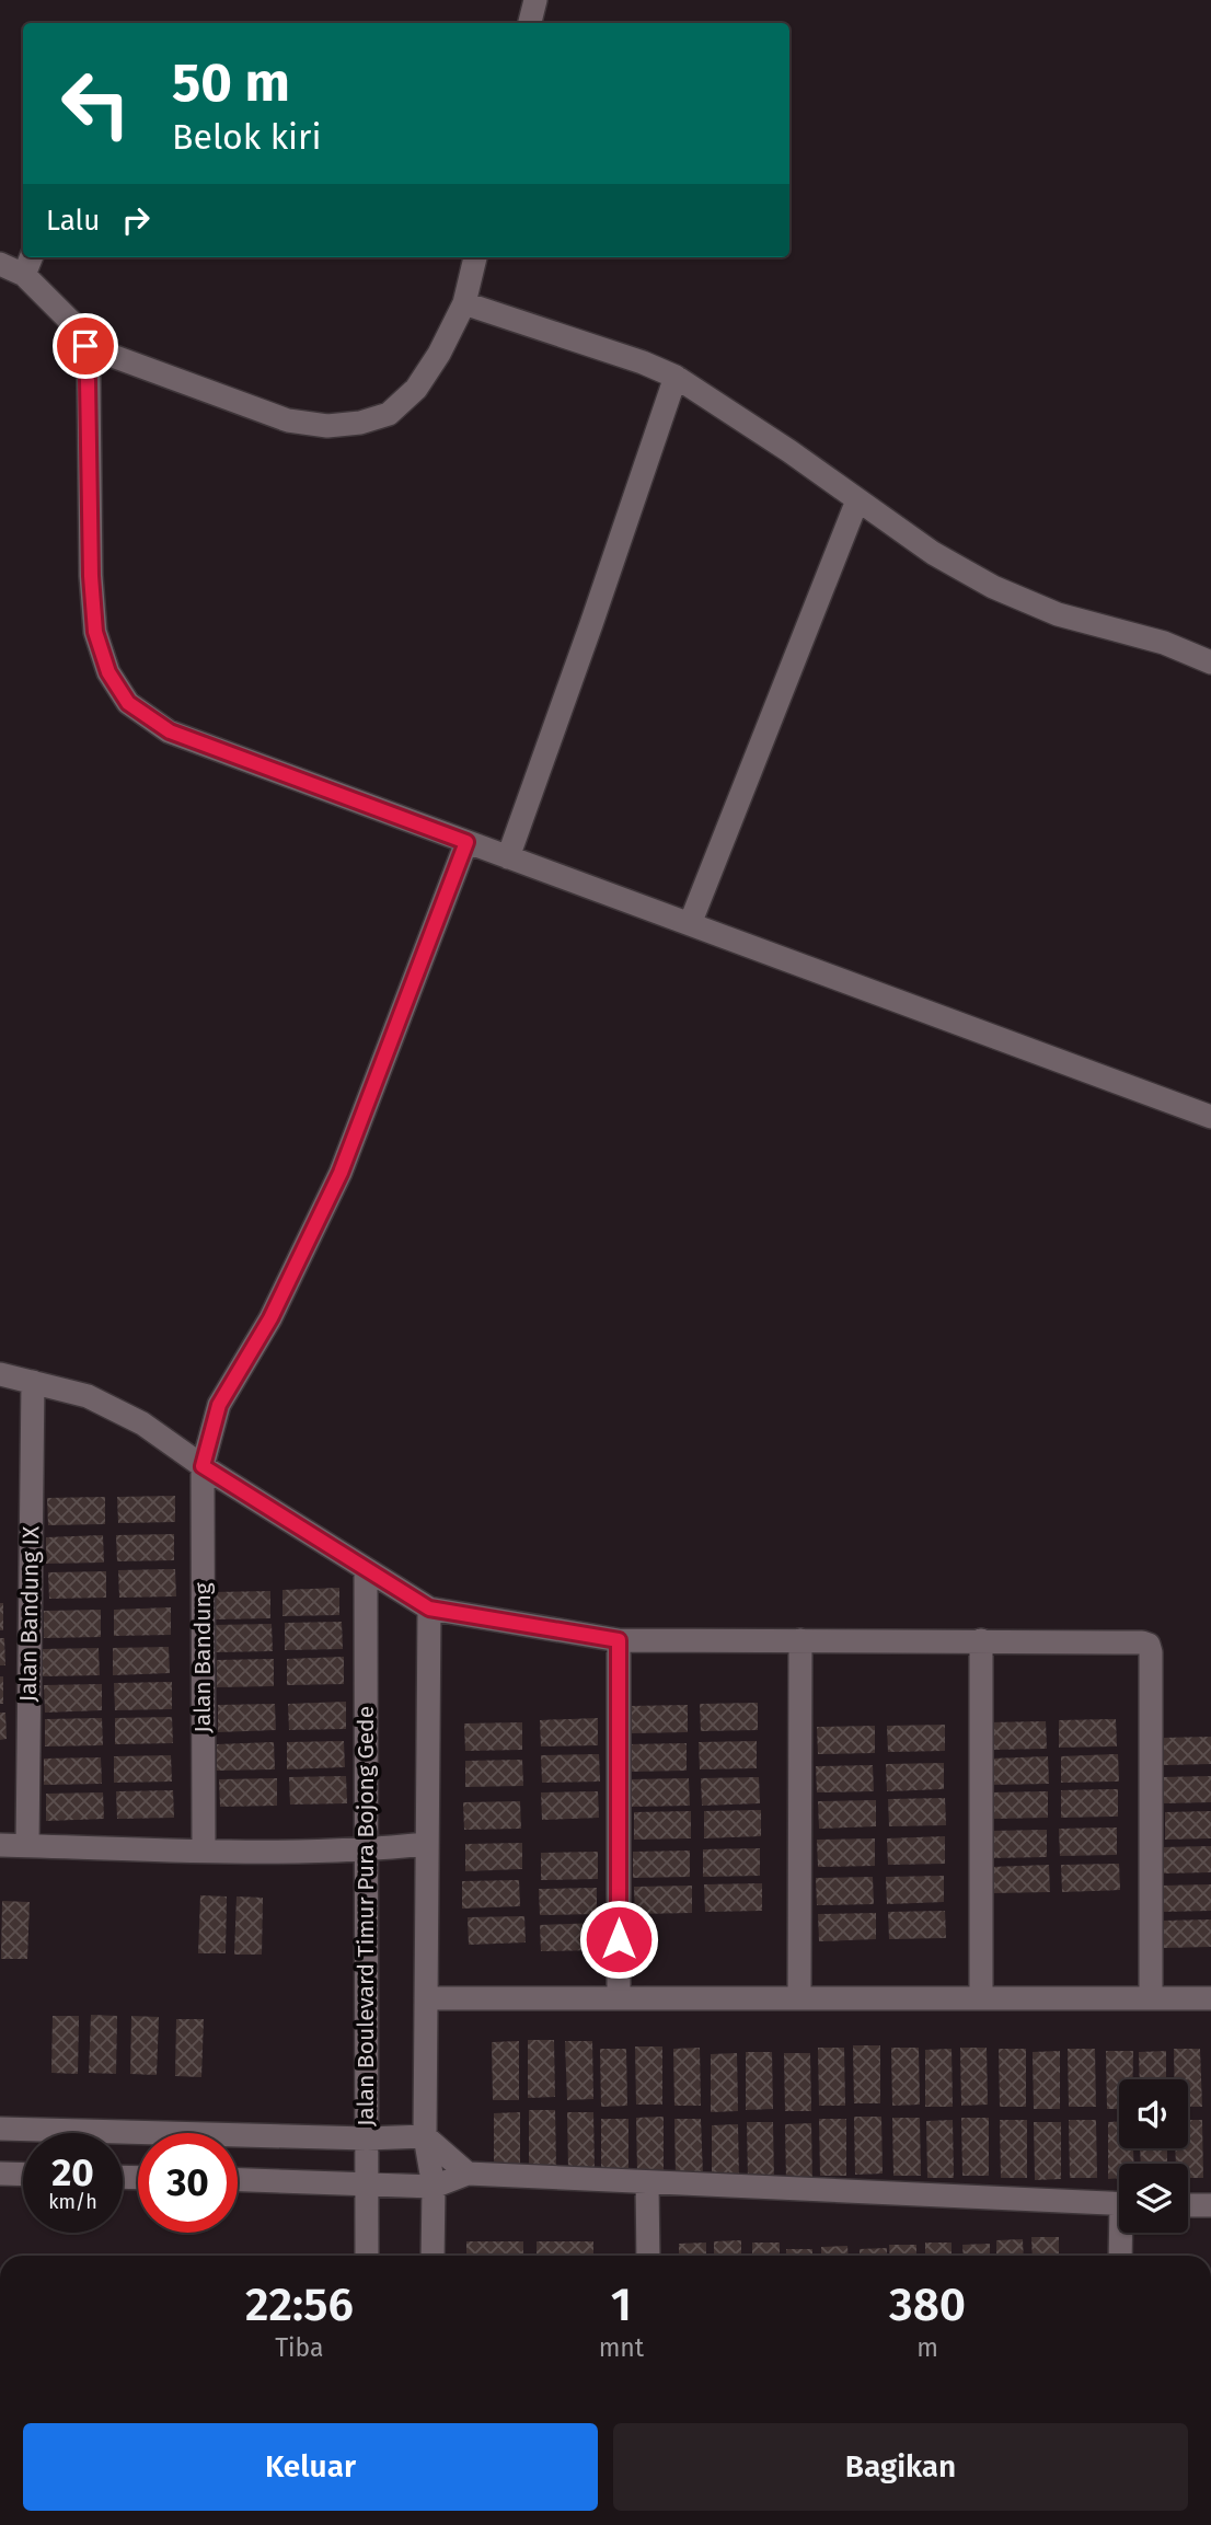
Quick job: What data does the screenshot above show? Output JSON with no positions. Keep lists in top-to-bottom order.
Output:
{
  "streets": {
    "street": ["Jalan Bandung IX", "Jalan Bandung", "Jalan Boulevard Timur Pura Bojong Gede"]
  },
  "page": {
    "turn": ["50 m", "Belok kiri"],
    "then": "Lalu",
    "speed": "20 km/h",
    "limit": "30",
    "eta": [
      "22:56",
      "Tiba",
      "1",
      "mnt",
      "380",
      "m"
    ],
    "buttons": ["Keluar", "Bagikan"]
  }
}
